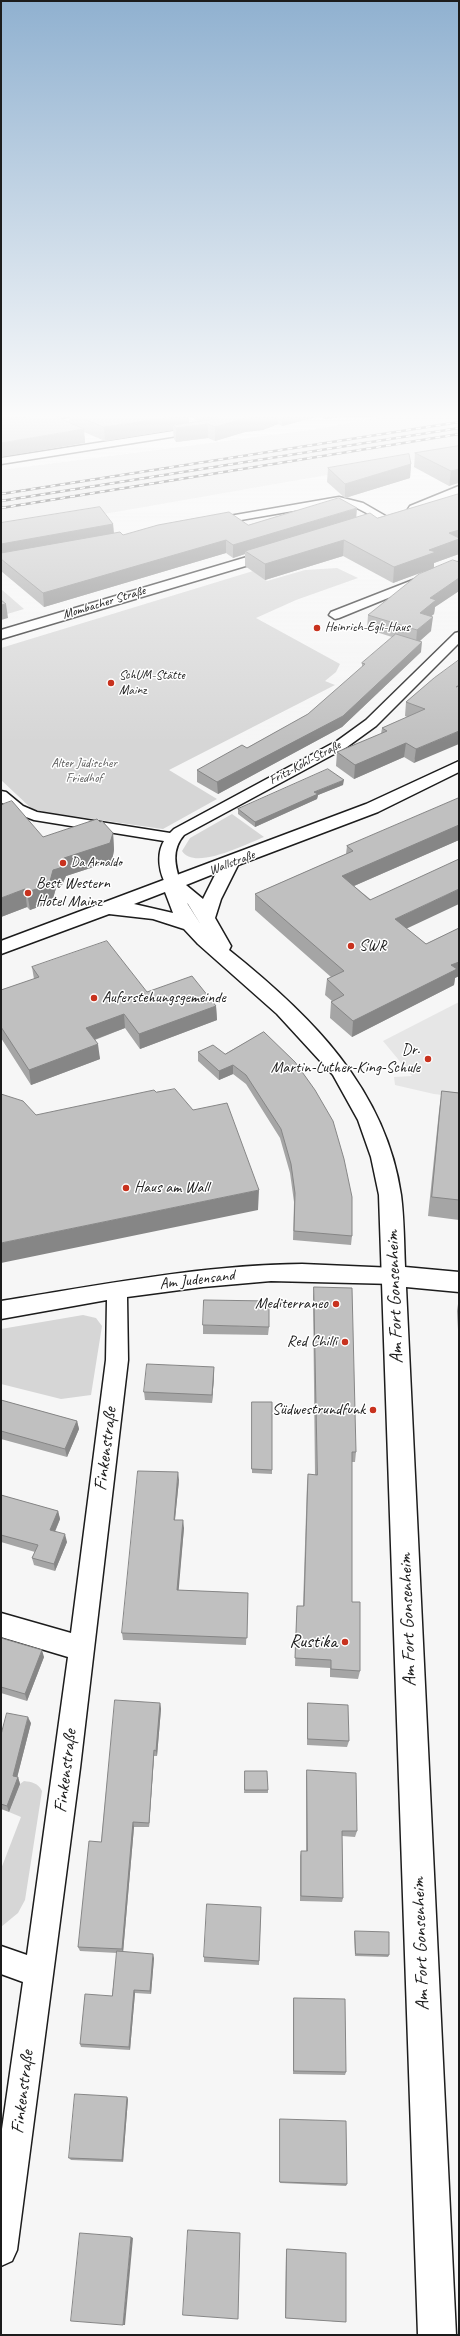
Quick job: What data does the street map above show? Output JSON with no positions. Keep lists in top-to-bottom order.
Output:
{
  "streets": {
    "street": [
      "Mombacher Straße",
      "Fritz-Kohl-Straße",
      "Wallstraße",
      "Am Judensand",
      "Am Fort Gonsenheim",
      "Finkenstraße"
    ]
  },
  "crossings": [
    ["Wallstraße", "Am Fort Gonsenheim"],
    ["Am Judensand", "Am Fort Gonsenheim"],
    ["Am Judensand", "Finkenstraße"]
  ],
  "parks": ["Alter Jüdischer Friedhof"],
  "places": [
    "Heinrich-Egli-Haus",
    "SchUM-Stätte Mainz",
    "Da Arnaldo",
    "Best Western Hotel Mainz",
    "SWR",
    "Auferstehungsgemeinde",
    "Dr. Martin-Luther-King-Schule",
    "Haus am Wall",
    "Mediterraneo",
    "Red Chilli",
    "Südwestrundfunk",
    "Rustika"
  ]
}
